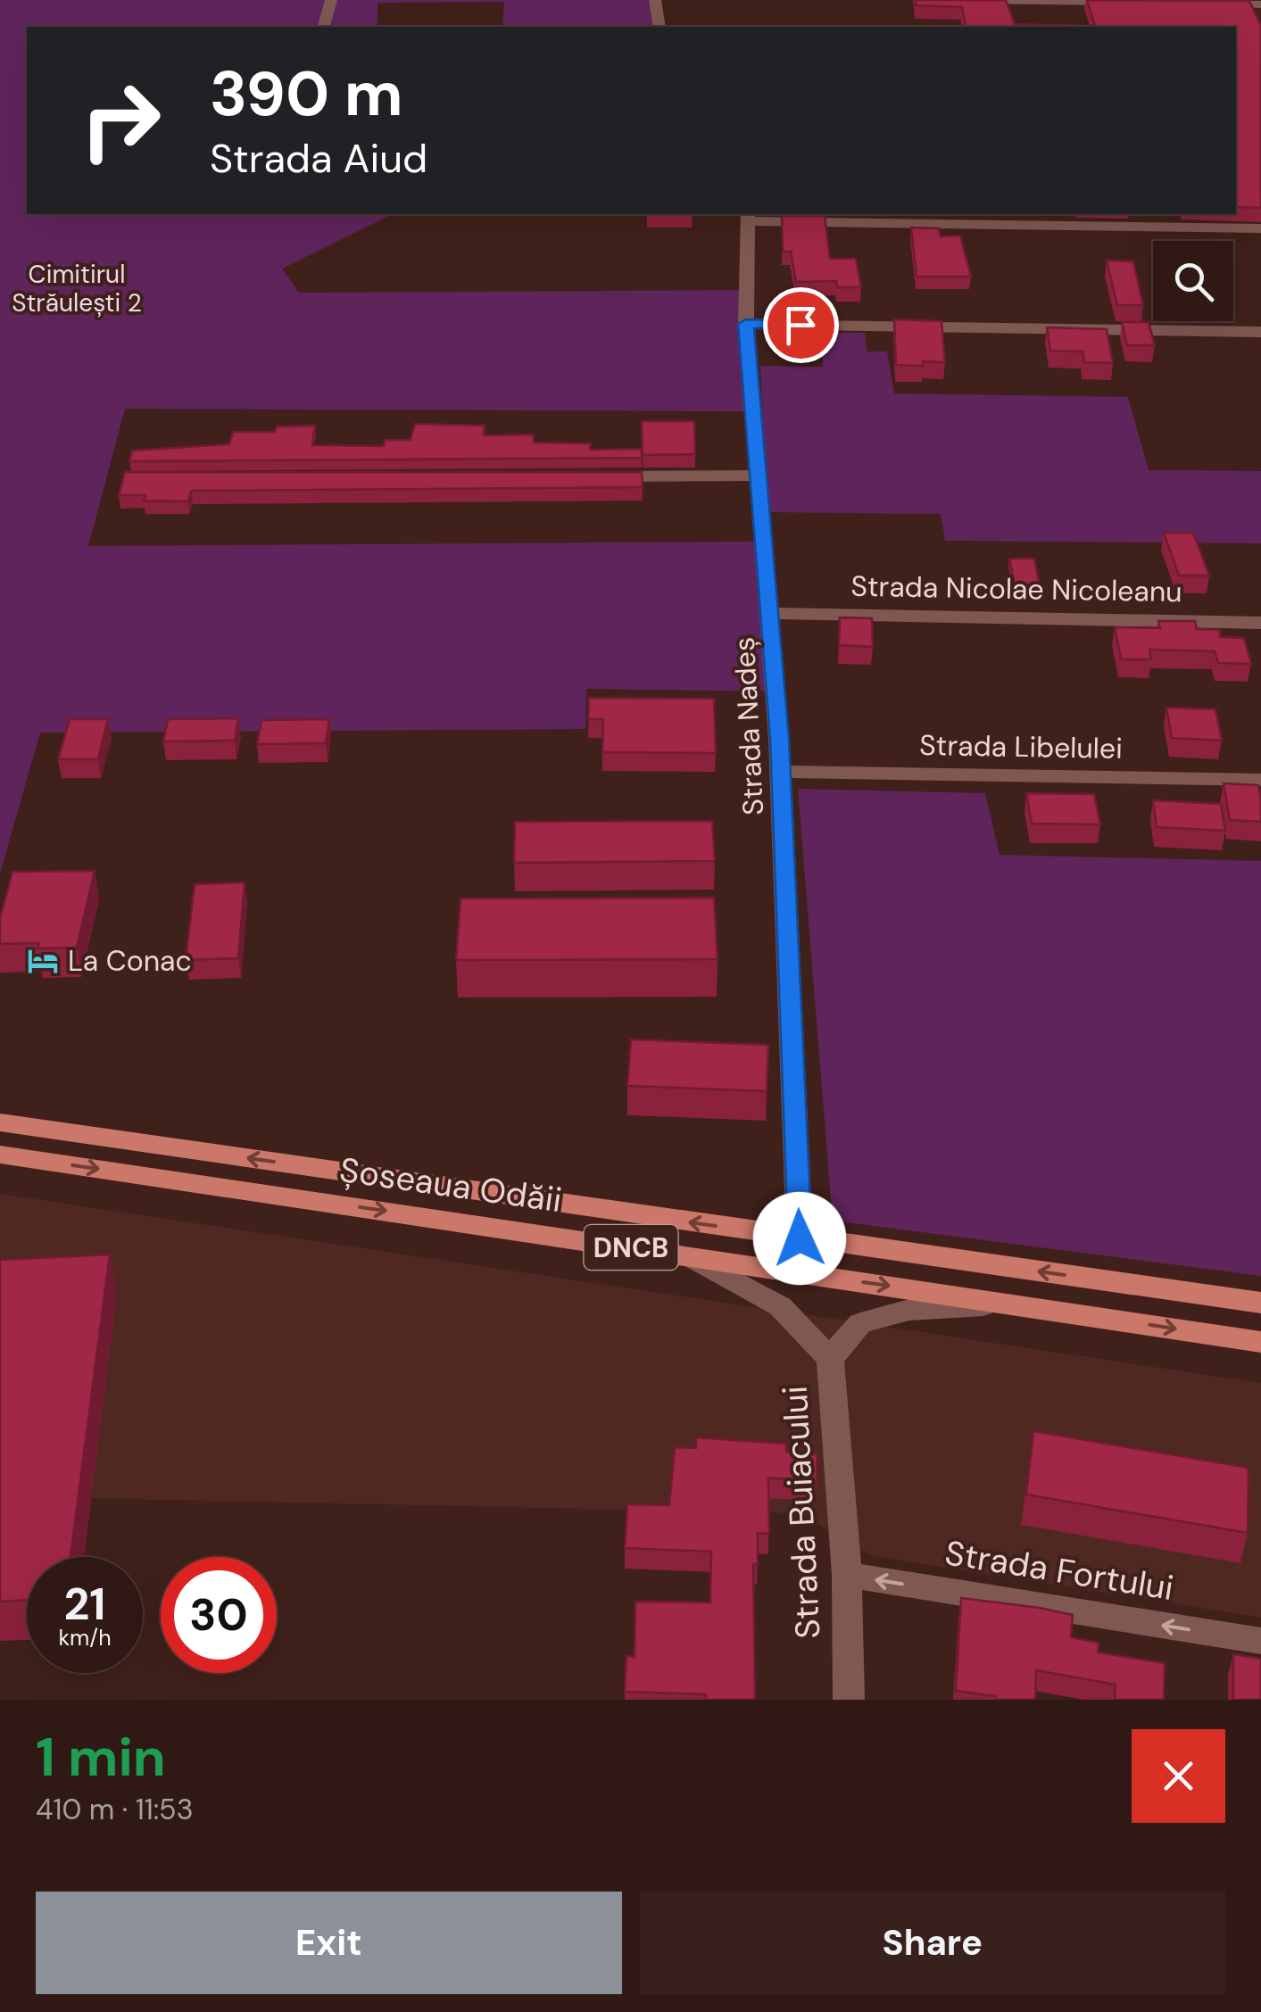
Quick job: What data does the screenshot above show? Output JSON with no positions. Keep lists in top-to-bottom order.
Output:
{
  "streets": {
    "main road": ["Șoseaua Odăii", "DNCB"],
    "street": [
      "Strada Nicolae Nicoleanu",
      "Strada Nadeș",
      "Strada Libelulei",
      "Strada Buiacului",
      "Strada Fortului"
    ]
  },
  "crossings": [
    ["Strada Nicolae Nicoleanu", "Strada Nadeș"],
    ["Strada Nadeș", "Strada Libelulei"],
    ["Strada Nadeș", "Șoseaua Odăii"],
    ["Șoseaua Odăii", "Strada Buiacului"],
    ["Strada Buiacului", "Strada Fortului"]
  ],
  "one_way": ["Strada Fortului"],
  "parks": ["Cimitirul Străulești 2"],
  "places": {
    "hotel": ["La Conac"]
  },
  "page": {
    "turn": ["390 m", "Strada Aiud"],
    "speed": "21 km/h",
    "limit": "30",
    "heading": ["1 min", "410 m · 11:53"],
    "buttons": ["Exit", "Share"]
  }
}
